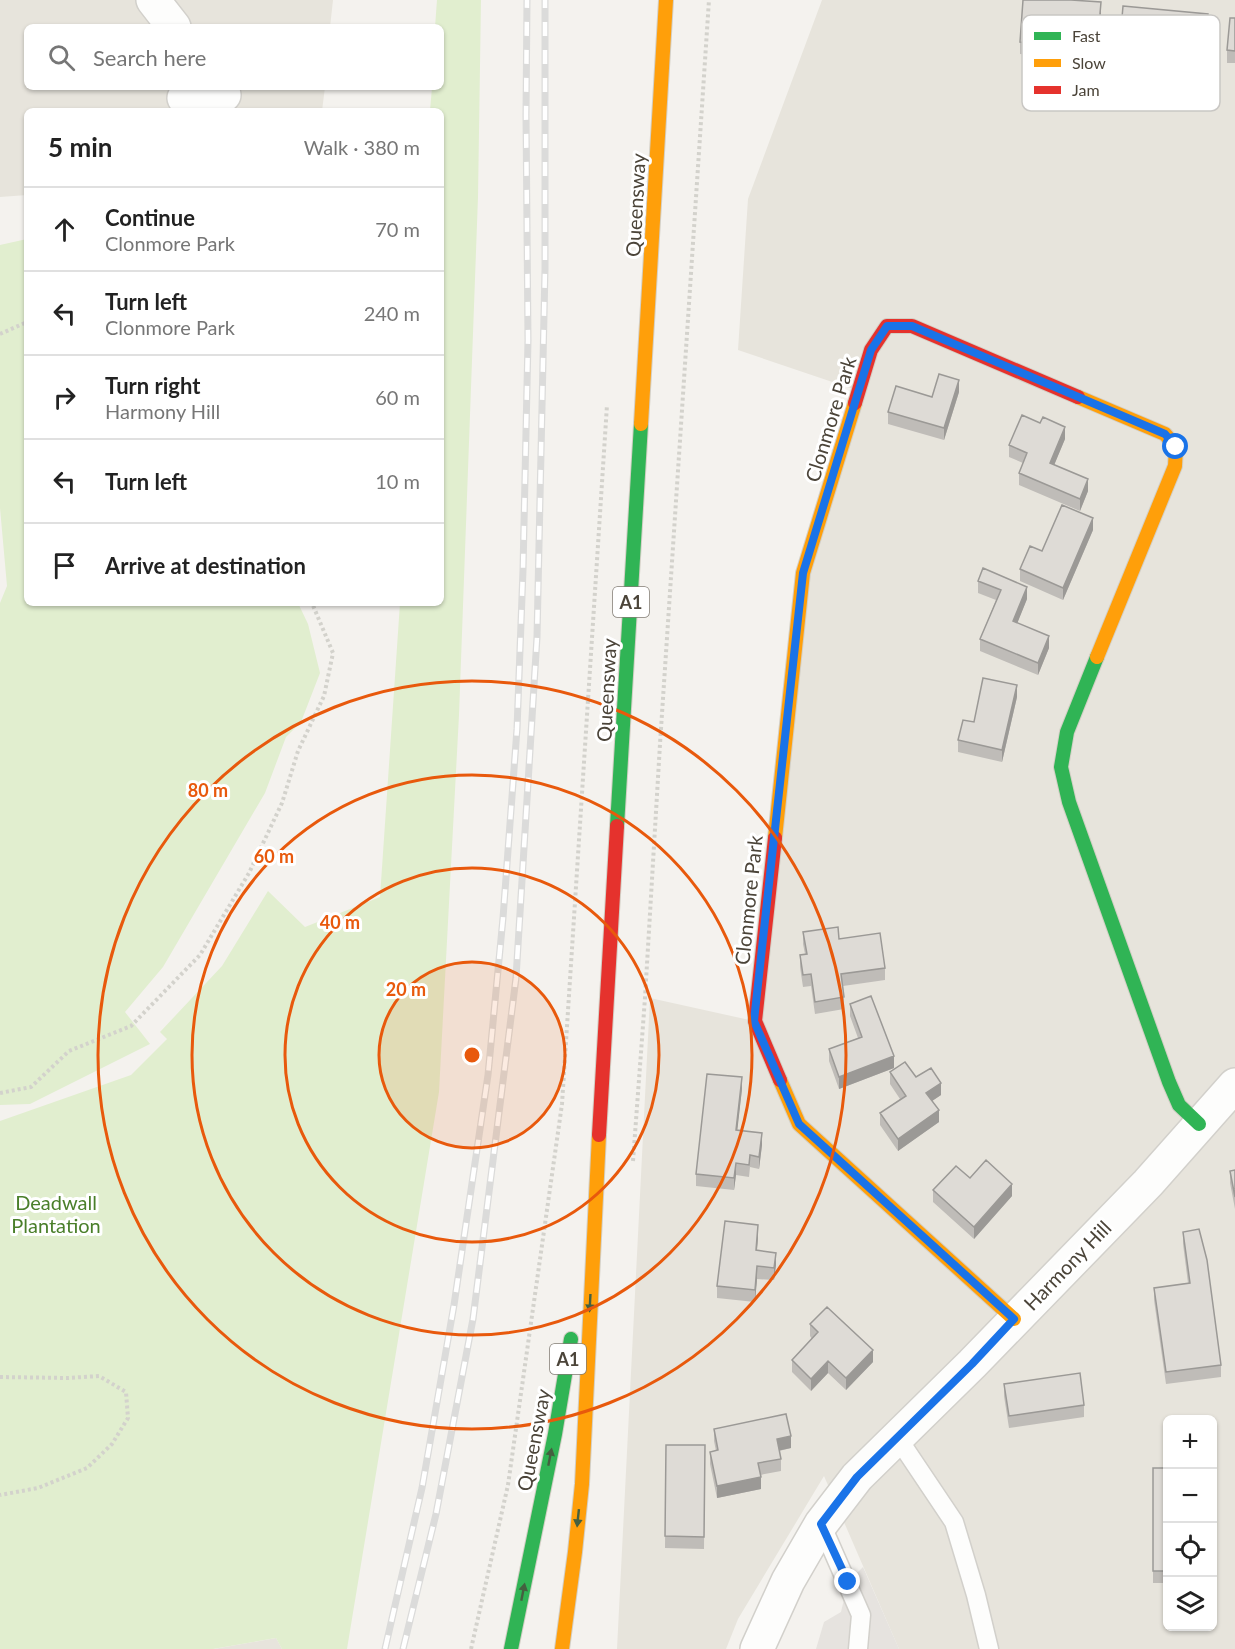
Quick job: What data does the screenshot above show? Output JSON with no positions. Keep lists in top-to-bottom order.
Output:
{
  "streets": {
    "main road": ["Queensway", "Clonmore Park", "A1"],
    "street": ["Harmony Hill"]
  },
  "crossings": [
    ["Clonmore Park", "Harmony Hill"]
  ],
  "parks": ["Deadwall Plantation"],
  "legend": ["Fast", "Slow", "Jam"],
  "page": {
    "search": "Search here",
    "heading": ["5 min", "Walk · 380 m"],
    "list": [
      ["Continue", "Clonmore Park", "70 m"],
      ["Turn left", "Clonmore Park", "240 m"],
      ["Turn right", "Harmony Hill", "60 m"],
      ["Turn left", "10 m"],
      "Arrive at destination"
    ],
    "map_buttons": ["+", "−"]
  },
  "rings": [
    "80 m",
    "60 m",
    "40 m",
    "20 m"
  ]
}
